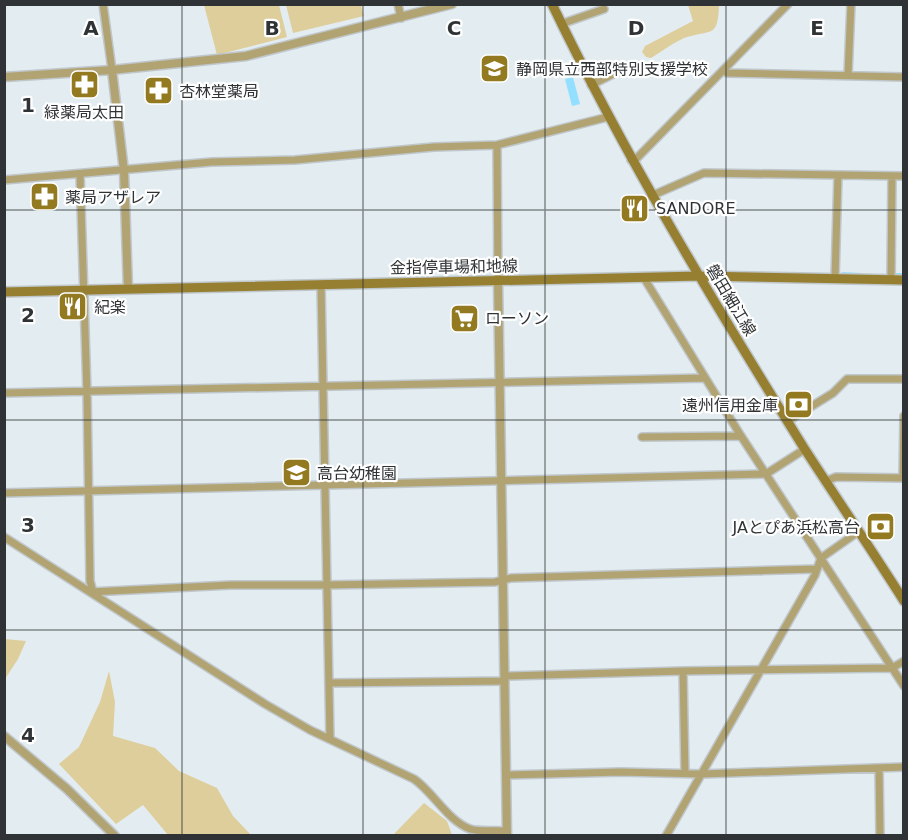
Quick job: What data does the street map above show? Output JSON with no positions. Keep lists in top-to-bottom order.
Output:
{
  "streets": {
    "main road": ["金指停車場和地線", "磐田細江線"]
  },
  "crossings": [
    ["金指停車場和地線", "磐田細江線"]
  ],
  "places": {
    "school or university": ["静岡県立西部特別支援学校", "高台幼稚園"],
    "pharmacy": ["緑薬局太田", "杏林堂薬局", "薬局アザレア"],
    "restaurant": ["SANDORE", "紀楽"],
    "supermarket": ["ローソン"],
    "bank": ["遠州信用金庫", "JAとぴあ浜松高台"]
  },
  "grid": {
    "columns": [
      "A",
      "B",
      "C",
      "D",
      "E"
    ],
    "rows": [
      "1",
      "2",
      "3",
      "4"
    ]
  }
}
